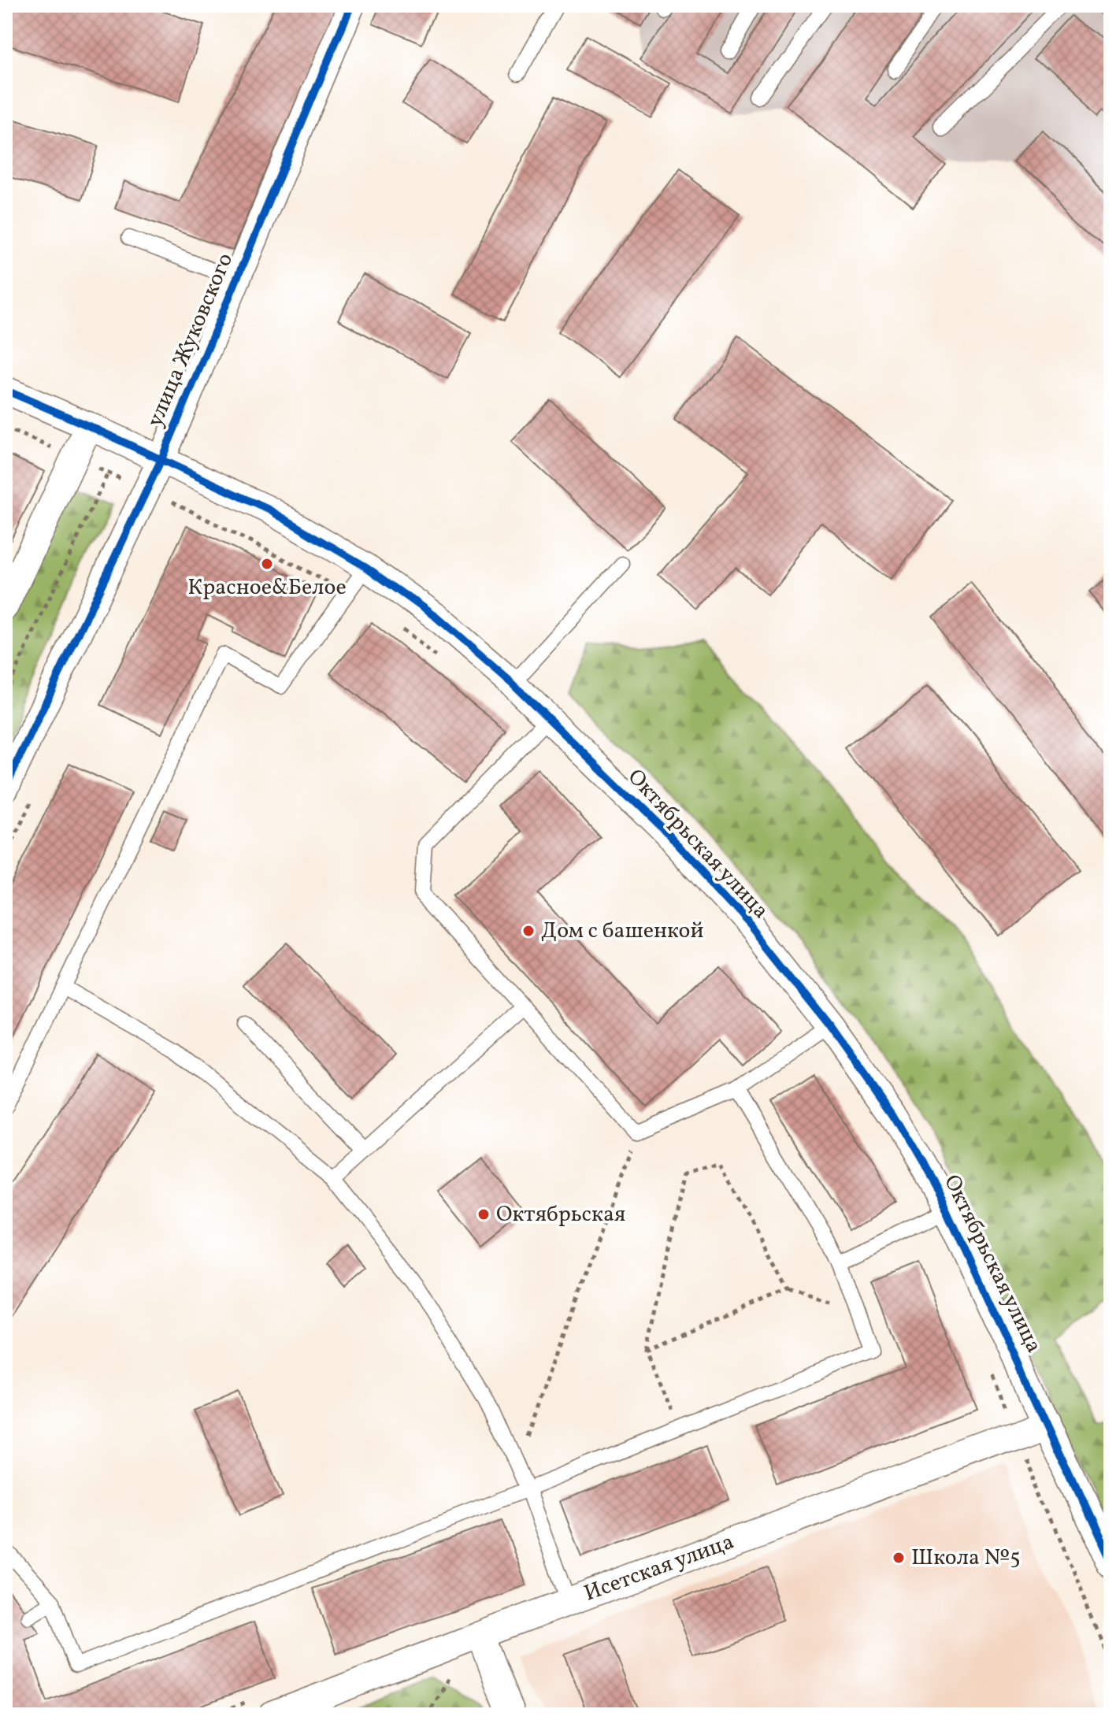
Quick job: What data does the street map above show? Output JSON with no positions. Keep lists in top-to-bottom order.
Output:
{
  "streets": {
    "street": ["улица Жуковского", "Октябрьская улица", "Исетская улица"]
  },
  "crossings": [
    ["улица Жуковского", "Октябрьская улица"],
    ["Октябрьская улица", "Исетская улица"]
  ],
  "places": [
    "Красное&Белое",
    "Дом с башенкой",
    "Октябрьская",
    "Школа №5"
  ]
}
